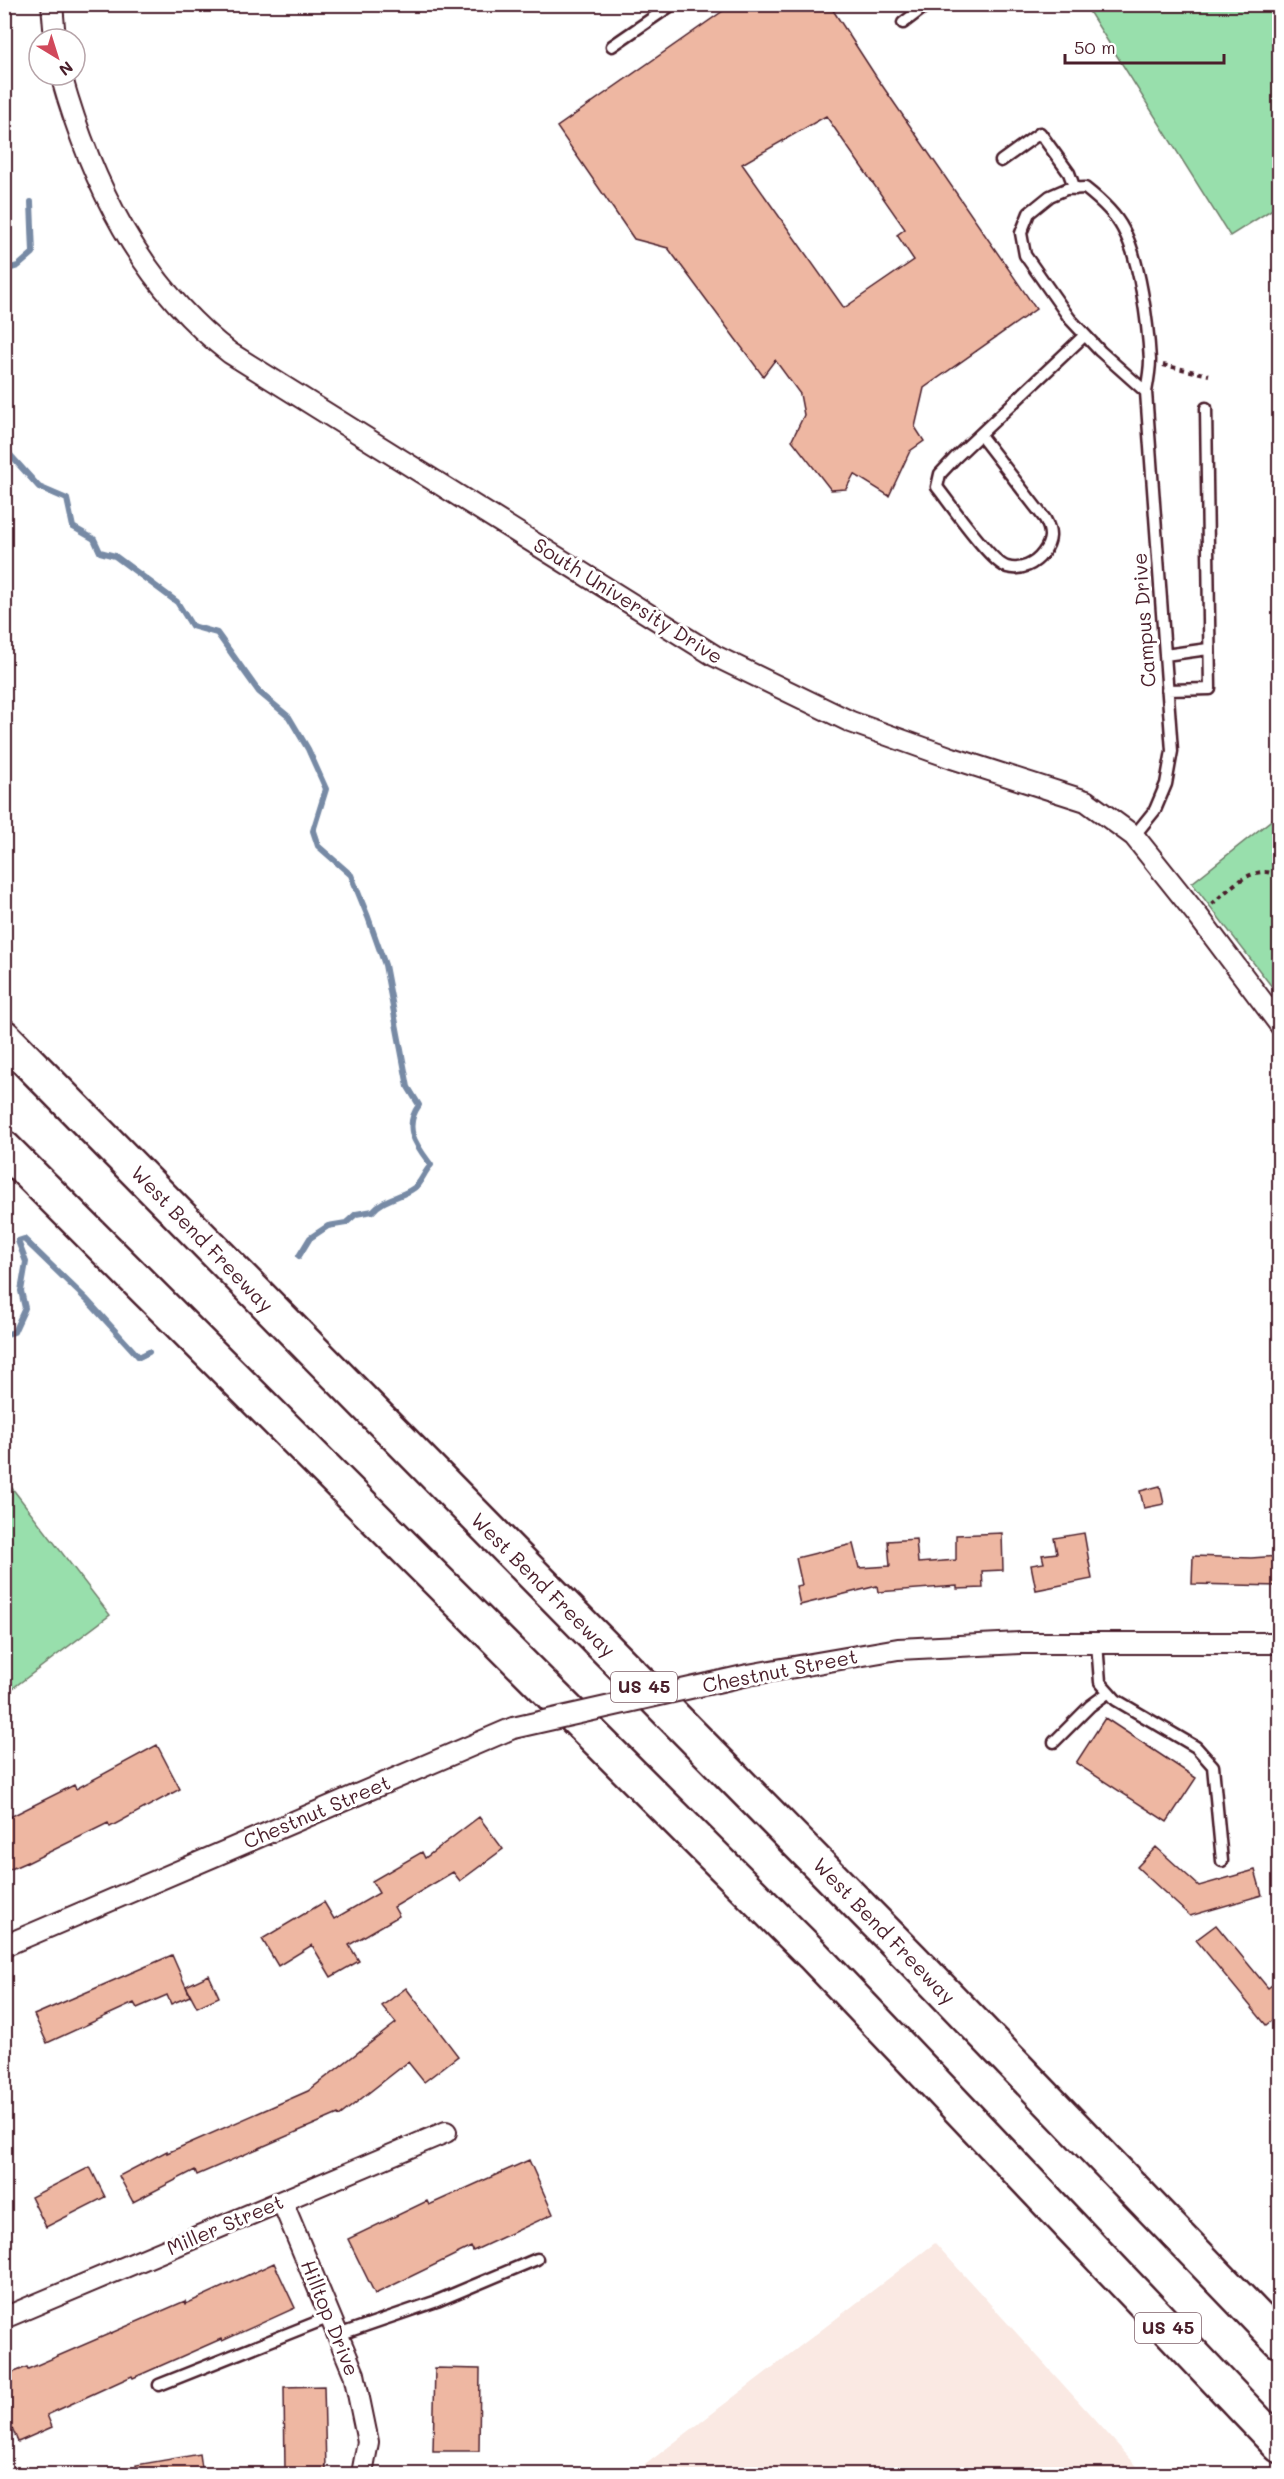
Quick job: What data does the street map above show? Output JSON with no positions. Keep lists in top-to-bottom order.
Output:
{
  "streets": {
    "highway": ["West Bend Freeway", "US 45"],
    "street": [
      "South University Drive",
      "Chestnut Street",
      "Miller Street",
      "Hilltop Drive"
    ],
    "lane": ["Campus Drive"]
  },
  "crossings": [
    ["South University Drive", "Campus Drive"],
    ["Miller Street", "Hilltop Drive"]
  ],
  "scale_bar": "50 m",
  "north": "bottom right"
}
